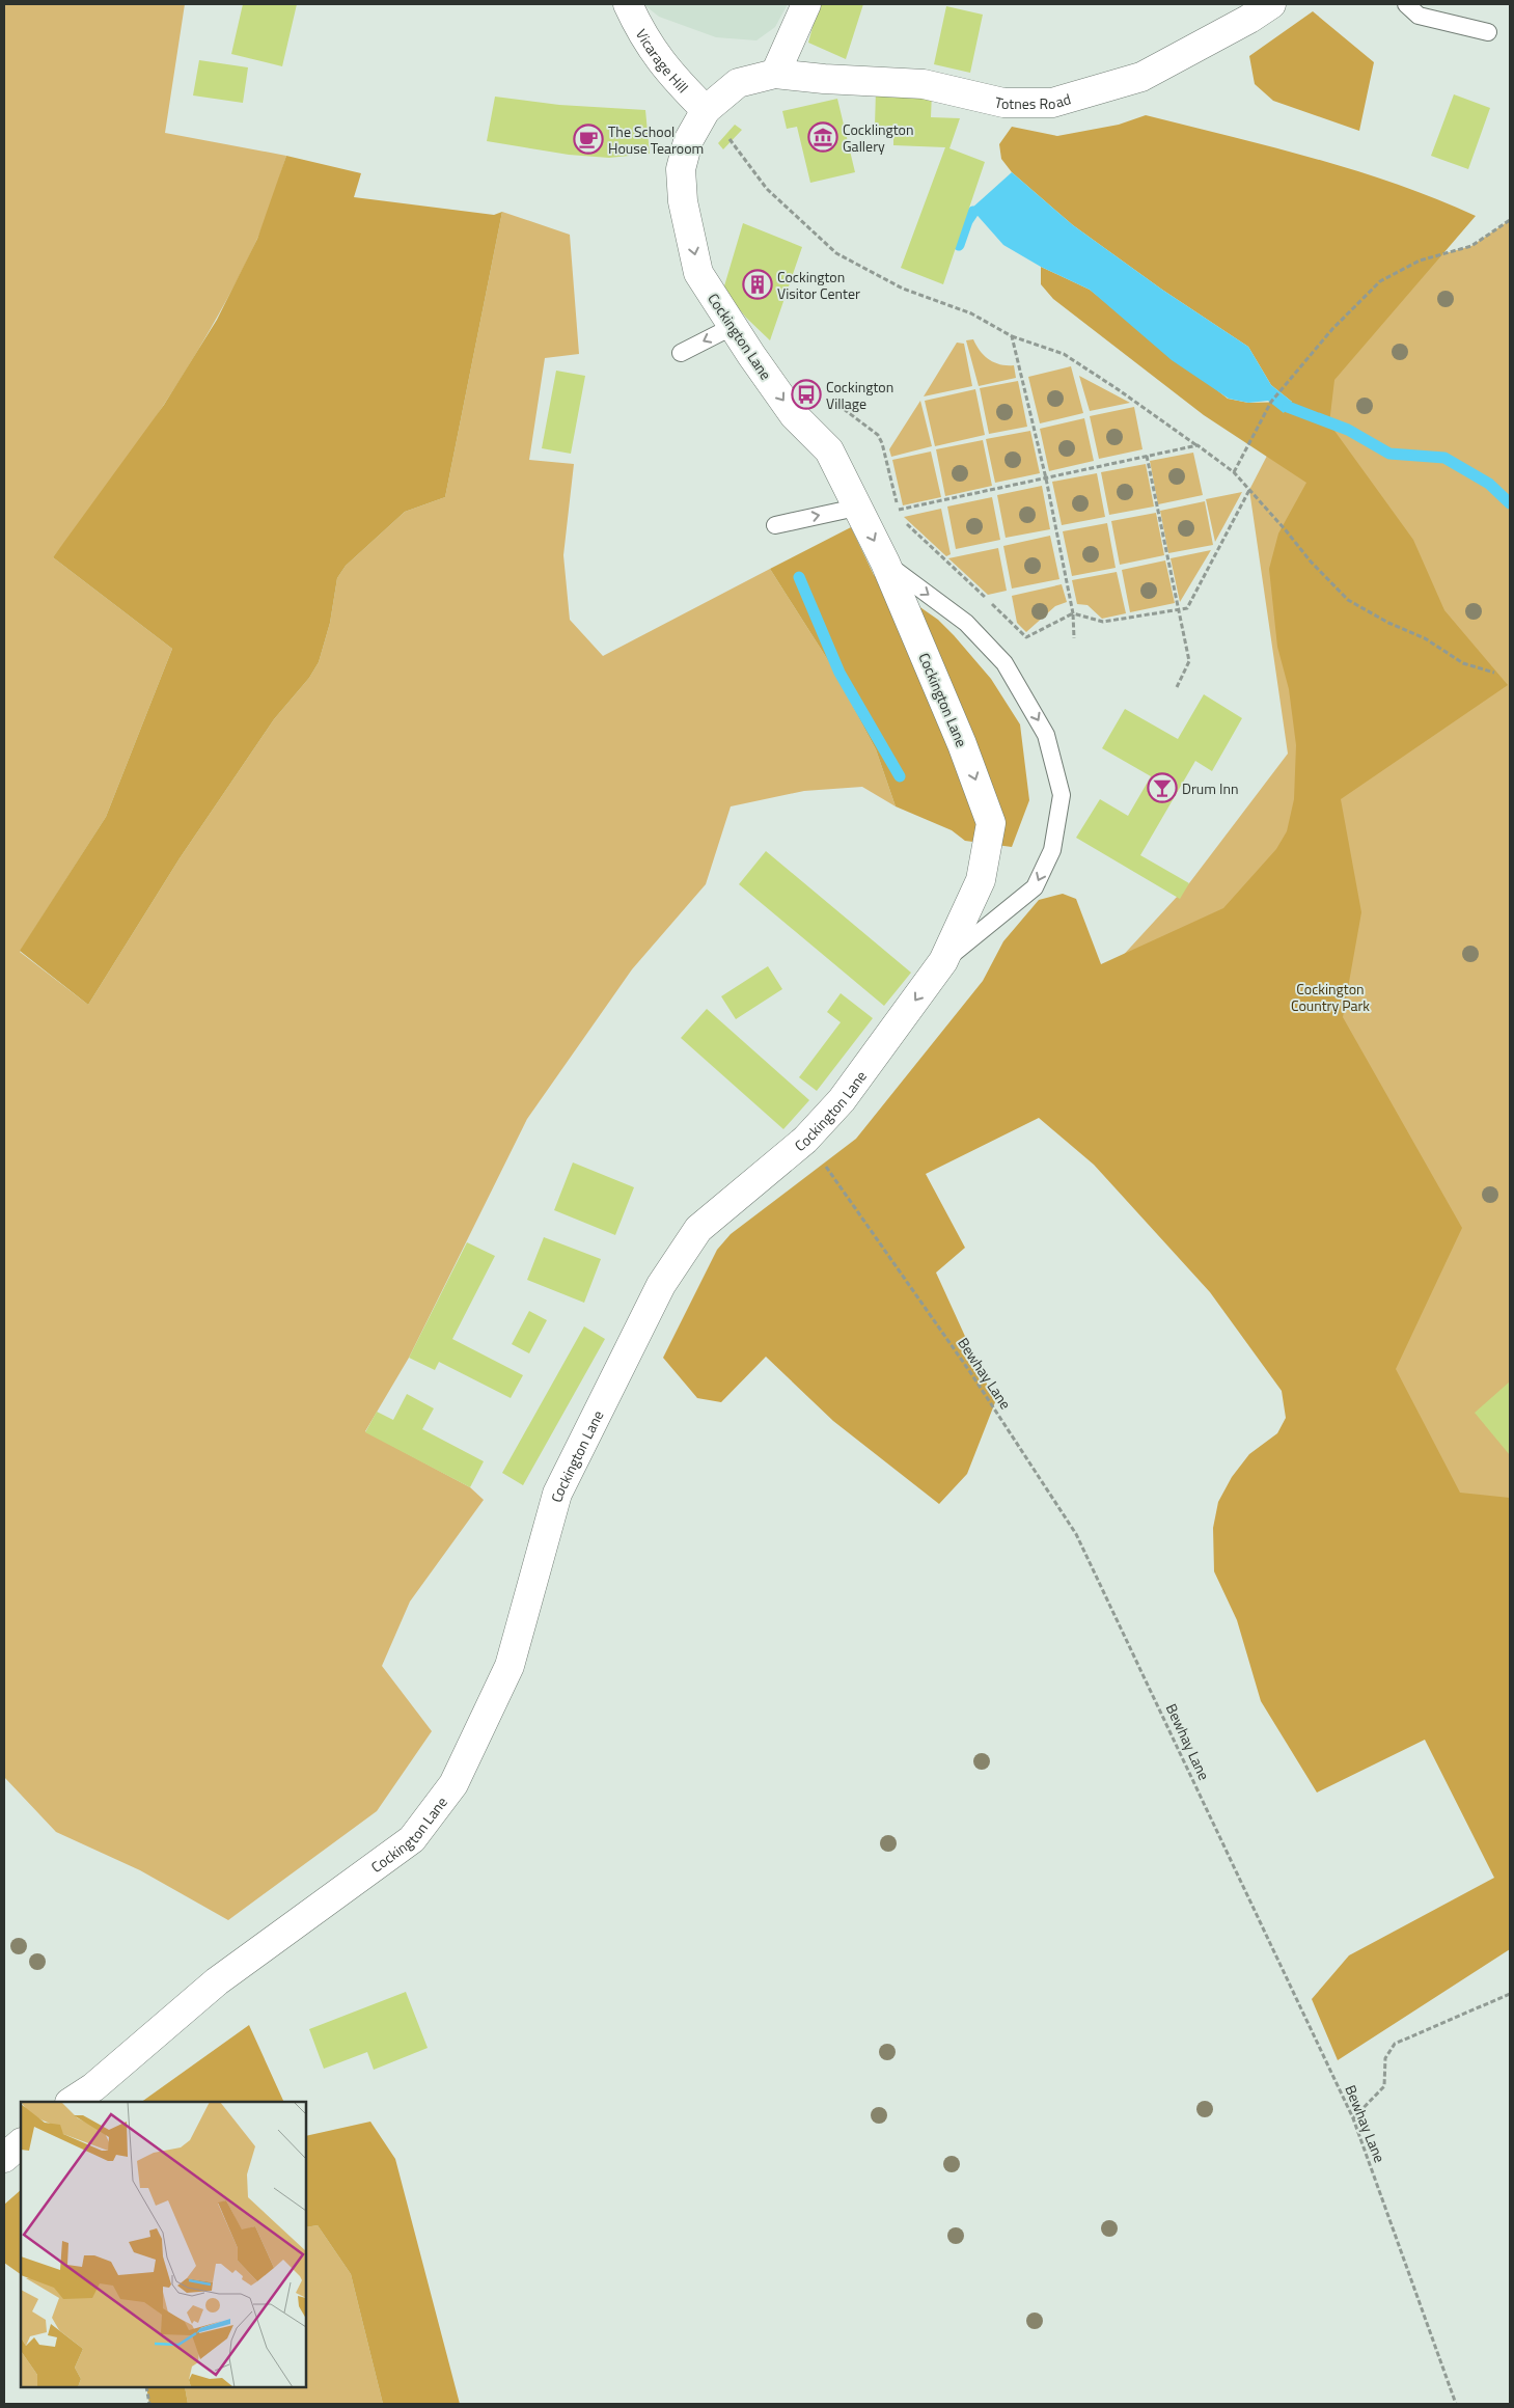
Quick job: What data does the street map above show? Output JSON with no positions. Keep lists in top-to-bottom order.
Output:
{
  "streets": {
    "street": ["Vicarage Hill", "Totnes Road", "Cockington Lane"],
    "path": ["Bewhay Lane"]
  },
  "crossings": [
    ["Vicarage Hill", "Cockington Lane"],
    ["Totnes Road", "Cockington Lane"],
    ["Cockington Lane", "Bewhay Lane"]
  ],
  "one_way": ["Cockington Lane"],
  "parks": ["Cockington Country Park"],
  "places": {
    "museum": ["Cocklington Gallery"],
    "cafe": ["The School House Tearoom"],
    "building": ["Cockington Visitor Center"],
    "bus stop": ["Cockington Village"],
    "bar": ["Drum Inn"]
  }
}
